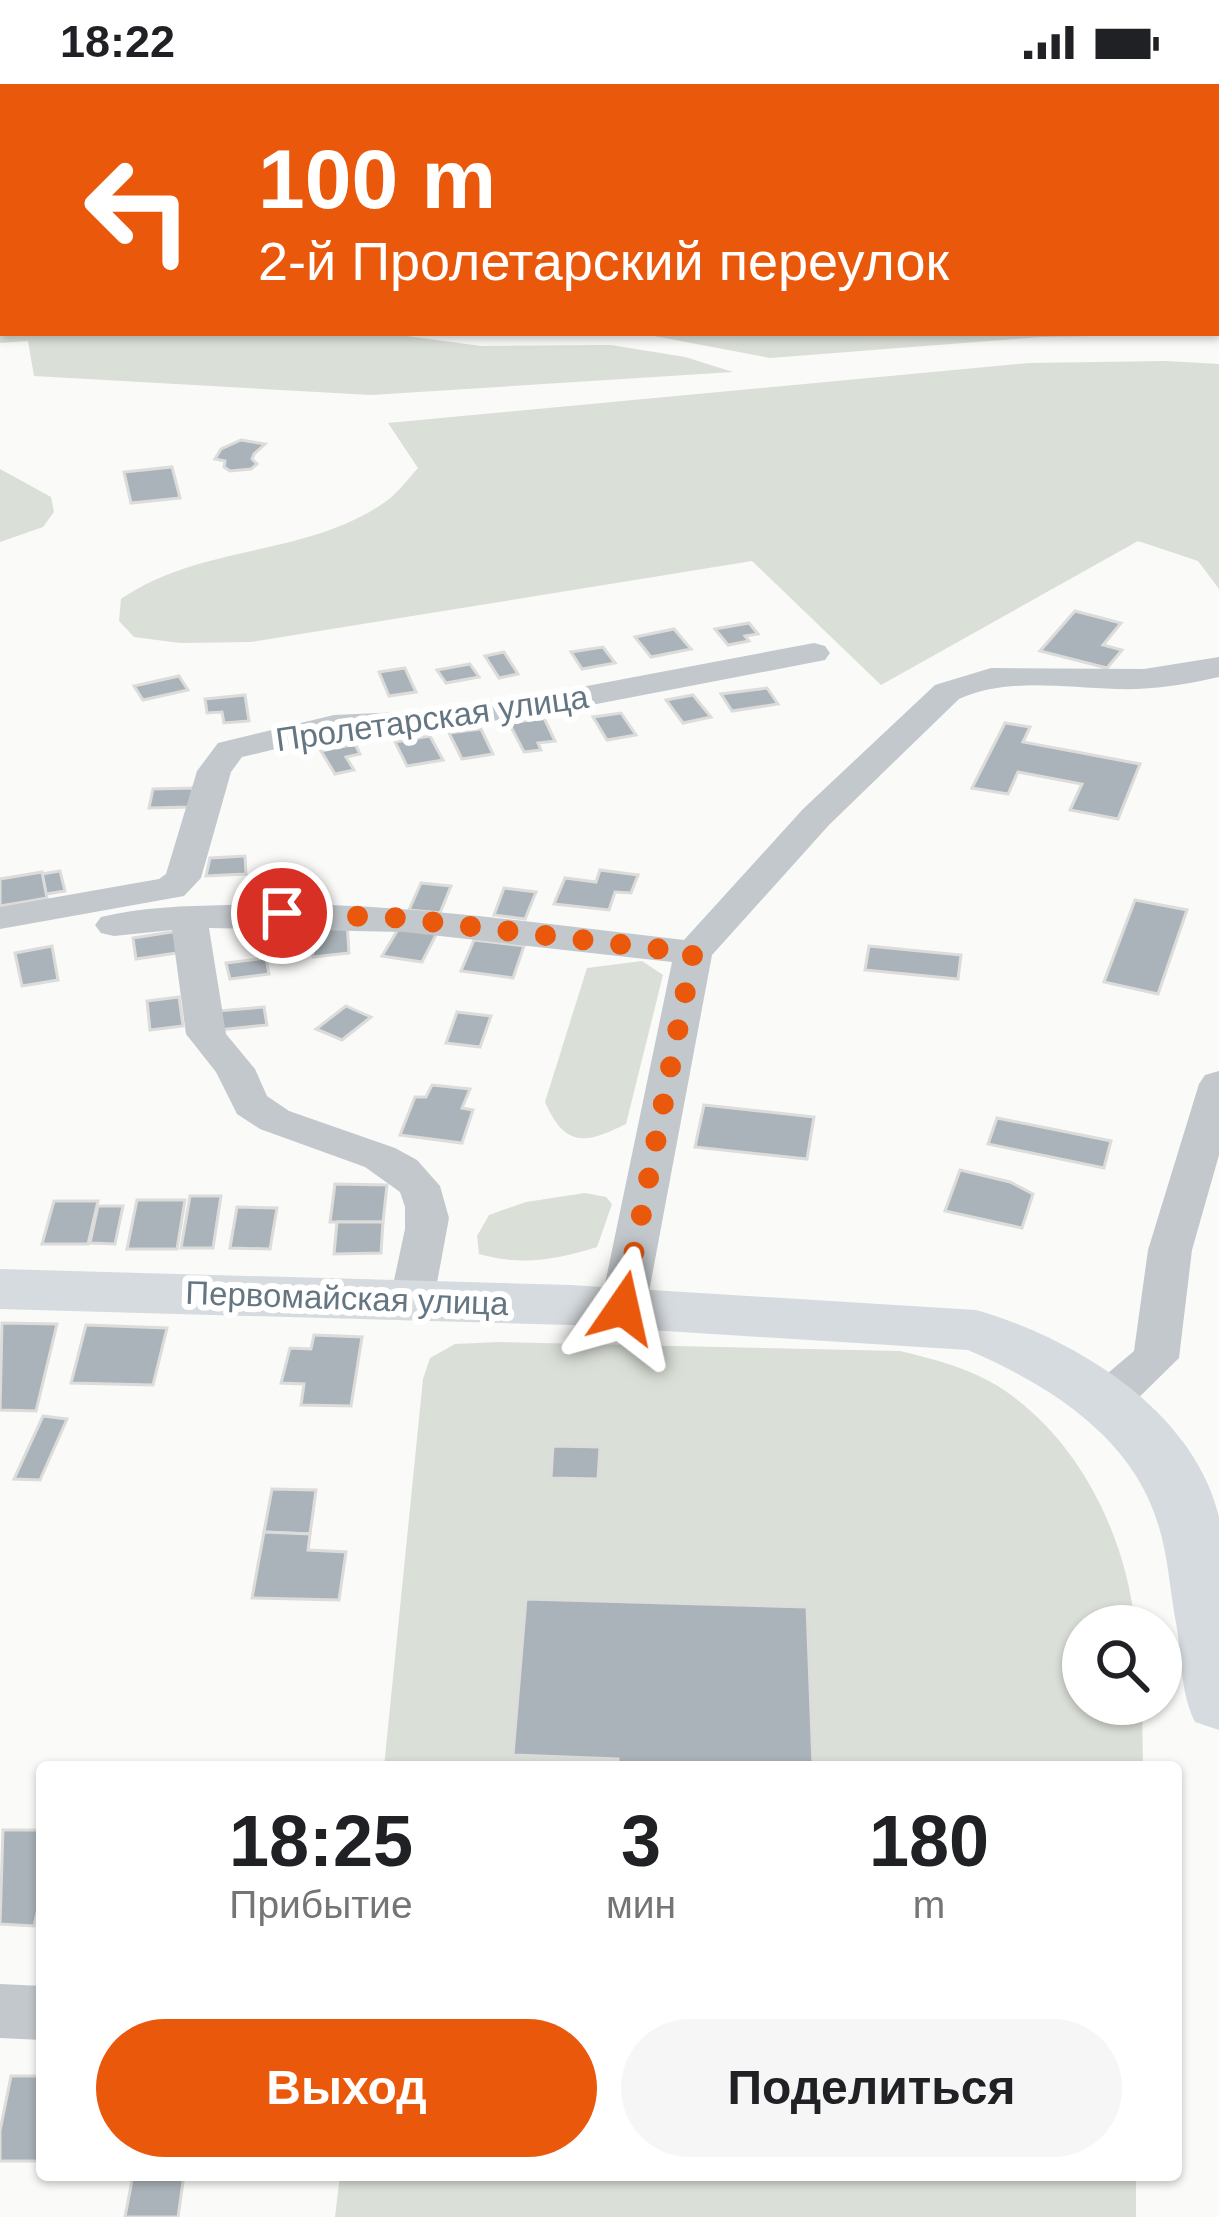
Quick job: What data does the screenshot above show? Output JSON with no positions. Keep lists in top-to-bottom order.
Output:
{
  "streets": {
    "main road": ["Первомайская улица"],
    "street": ["Пролетарская улица"]
  },
  "page": {
    "status": "18:22",
    "turn": ["100 m", "2-й Пролетарский переулок"],
    "eta": [
      "18:25",
      "Прибытие",
      "3",
      "мин",
      "180",
      "m"
    ],
    "buttons": ["Выход", "Поделиться"]
  }
}
